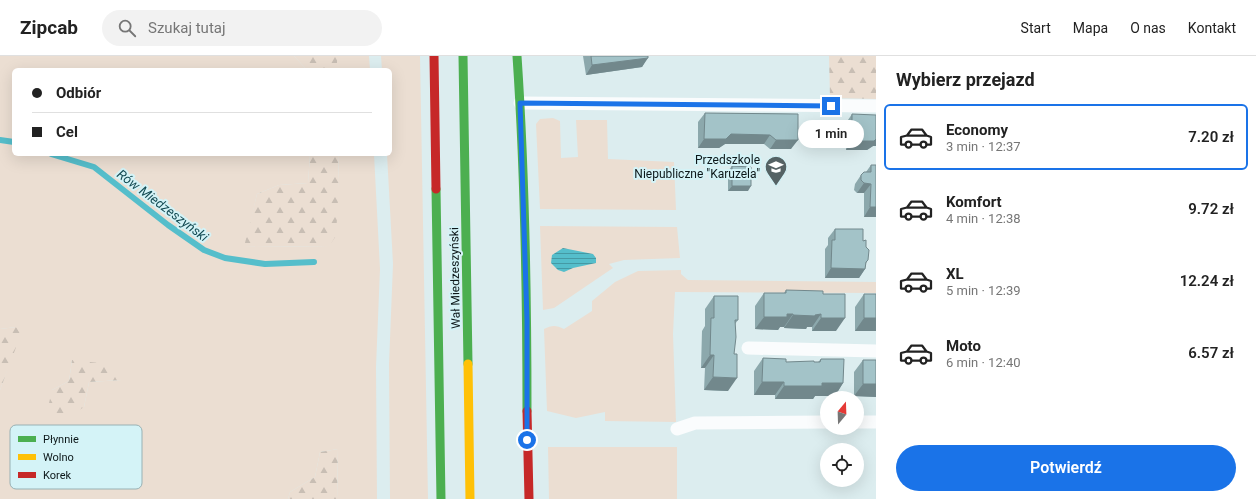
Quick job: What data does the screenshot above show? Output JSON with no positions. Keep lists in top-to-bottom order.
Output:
{
  "streets": {
    "main road": ["Wał Miedzeszyński"]
  },
  "water": ["Rów Miedzeszyński"],
  "places": {
    "school or university": ["Przedszkole Niepubliczne \"Karuzela\""]
  },
  "legend": ["Płynnie", "Wolno", "Korek"],
  "north": "top",
  "page": {
    "header": "Zipcab",
    "search": "Szukaj tutaj",
    "nav": [
      "Start",
      "Mapa",
      "O nas",
      "Kontakt"
    ],
    "heading": "Wybierz przejazd",
    "banner": ["Odbiór", "Cel"],
    "list": [
      {
        "name": "Economy",
        "note": "3 min · 12:37",
        "value": "7.20 zł"
      },
      {
        "name": "Komfort",
        "note": "4 min · 12:38",
        "value": "9.72 zł"
      },
      {
        "name": "XL",
        "note": "5 min · 12:39",
        "value": "12.24 zł"
      },
      {
        "name": "Moto",
        "note": "6 min · 12:40",
        "value": "6.57 zł"
      }
    ],
    "bubble": "1 min",
    "buttons": "Potwierdź"
  }
}
